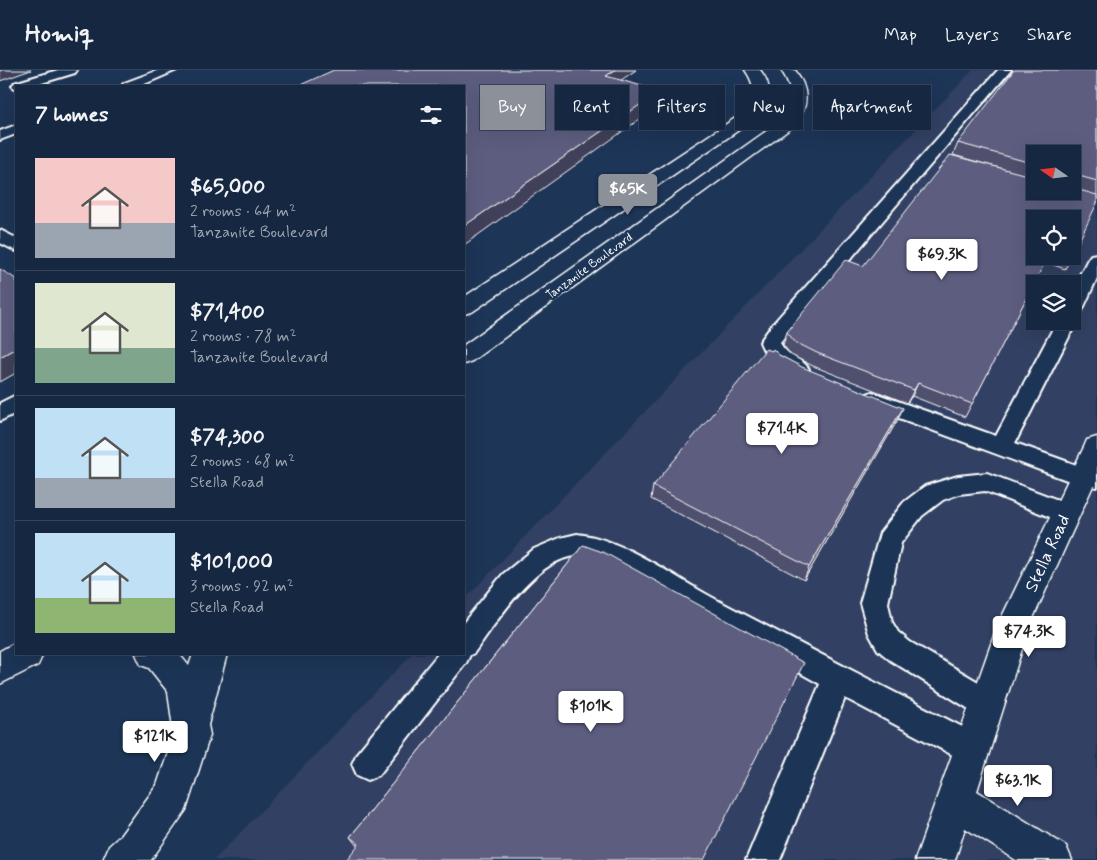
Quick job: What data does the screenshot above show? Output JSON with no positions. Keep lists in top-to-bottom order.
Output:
{
  "streets": {
    "street": ["Tanzanite Boulevard", "Stella Road"]
  },
  "north": "left",
  "page": {
    "header": "Homiq",
    "nav": ["Map", "Layers", "Share"],
    "chip": [
      "Buy",
      "Rent",
      "Filters",
      "New",
      "Apartment"
    ],
    "heading": "7 homes",
    "list": [
      {
        "name": "$65,000",
        "note": "2 rooms · 64 m² · Tanzanite Boulevard"
      },
      {
        "name": "$71,400",
        "note": "2 rooms · 78 m² · Tanzanite Boulevard"
      },
      {
        "name": "$74,300",
        "note": "2 rooms · 68 m² · Stella Road"
      },
      {
        "name": "$101,000",
        "note": "3 rooms · 92 m² · Stella Road"
      }
    ],
    "price": [
      "$65K",
      "$69.3K",
      "$71.4K",
      "$74.3K",
      "$101K",
      "$121K",
      "$63.1K"
    ]
  }
}
